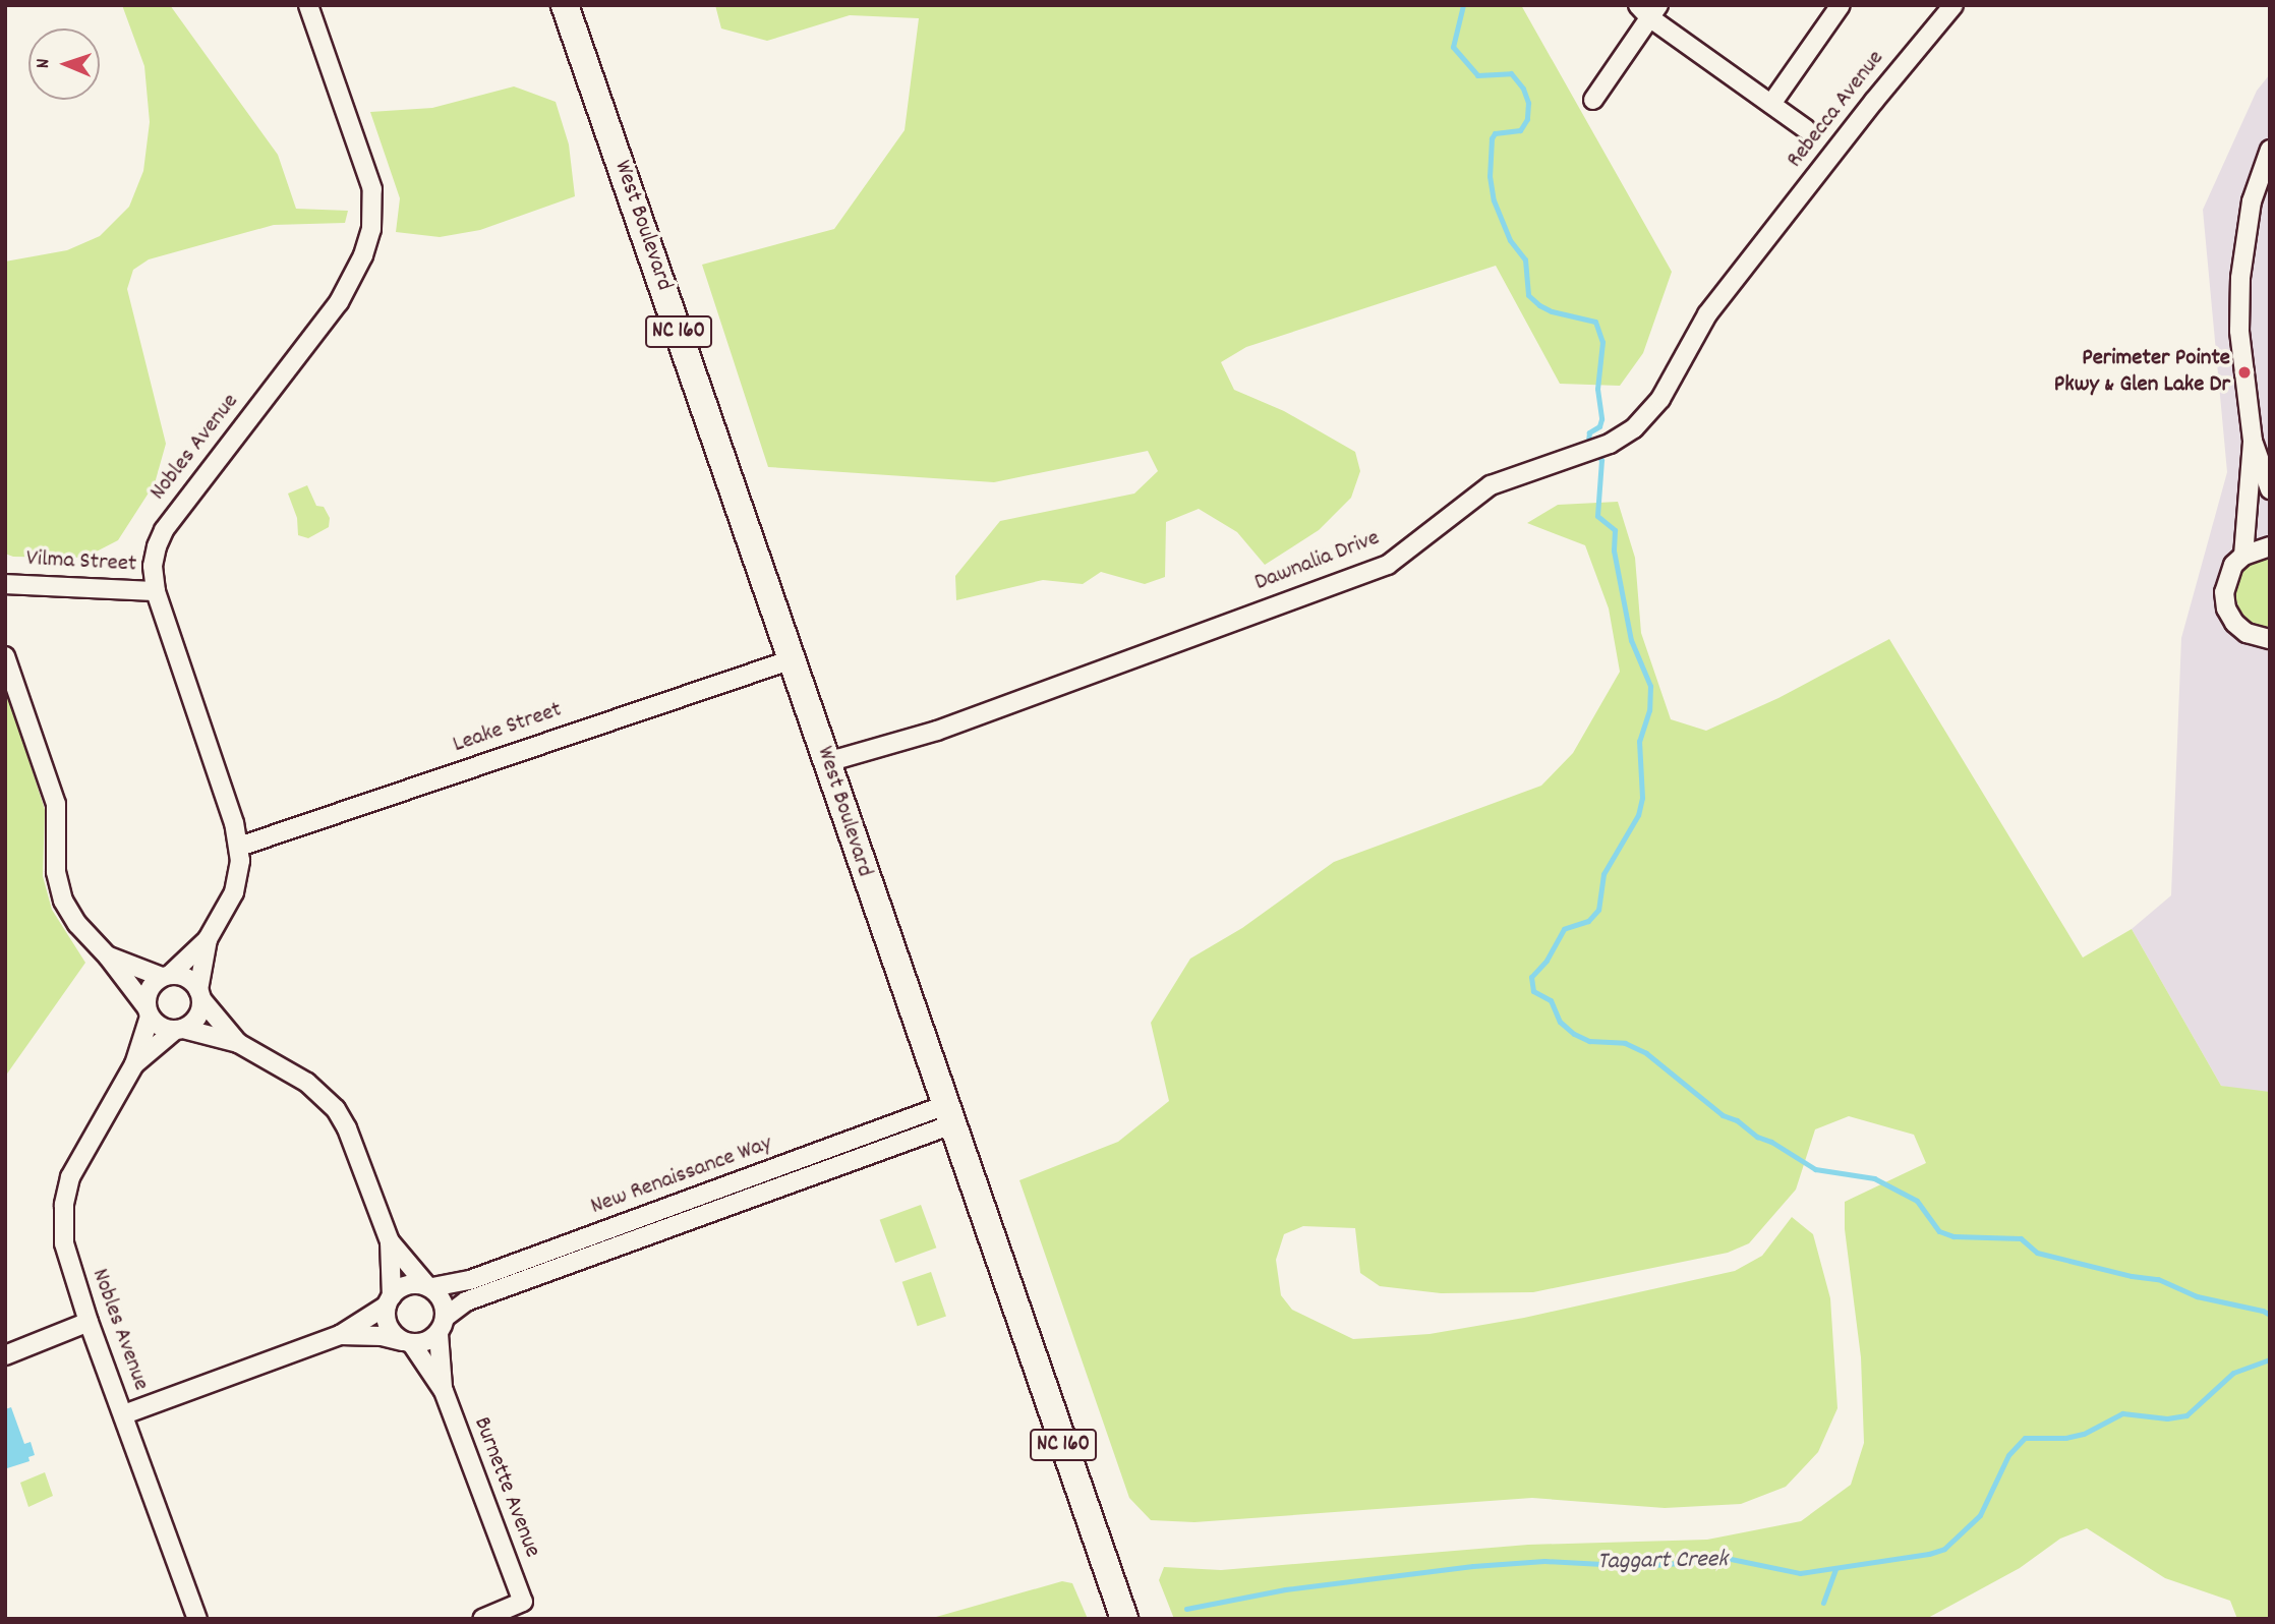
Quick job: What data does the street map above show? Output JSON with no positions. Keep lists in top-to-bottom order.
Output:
{
  "streets": {
    "main road": ["West Boulevard", "NC 160"],
    "street": [
      "Rebecca Avenue",
      "Nobles Avenue",
      "Dawnalia Drive",
      "Vilma Street",
      "Leake Street",
      "New Renaissance Way",
      "Burnette Avenue"
    ]
  },
  "crossings": [
    ["Rebecca Avenue", "Dawnalia Drive"],
    ["West Boulevard", "Dawnalia Drive"],
    ["West Boulevard", "Leake Street"],
    ["West Boulevard", "New Renaissance Way"],
    ["Nobles Avenue", "Vilma Street"],
    ["Nobles Avenue", "Leake Street"],
    ["New Renaissance Way", "Burnette Avenue"]
  ],
  "water": ["Taggart Creek"],
  "places": ["Perimeter Pointe Pkwy & Glen Lake Dr"],
  "north": "left"
}
